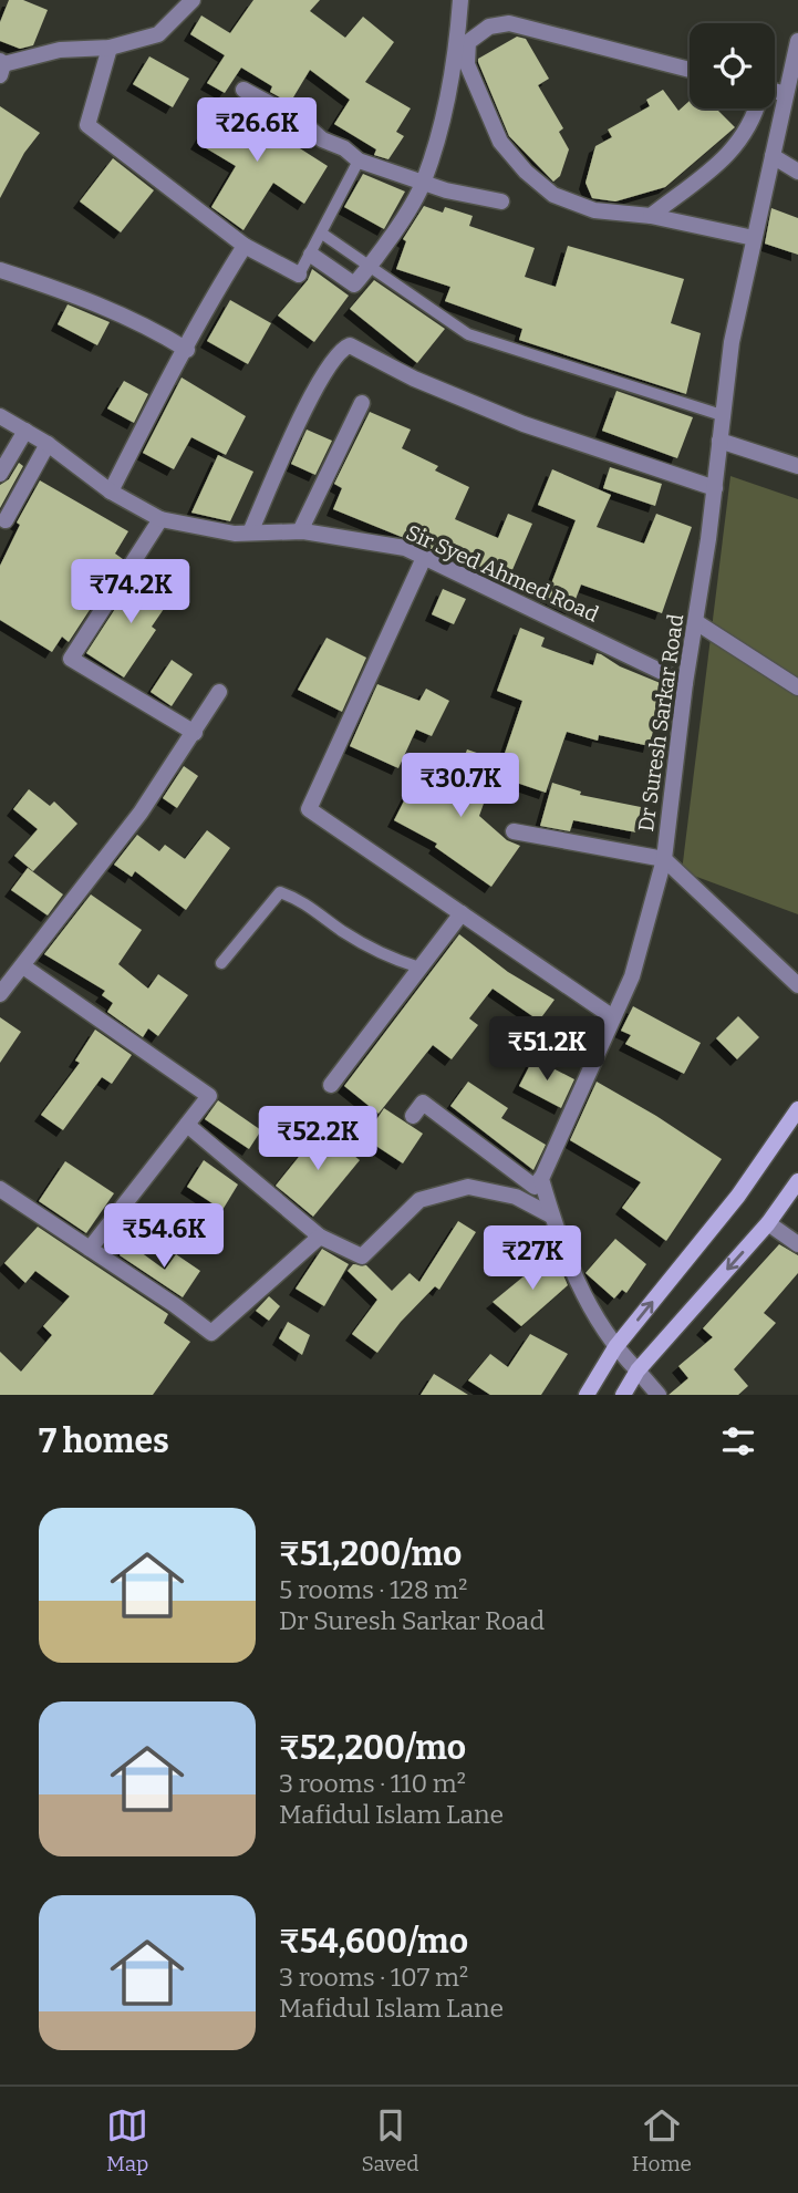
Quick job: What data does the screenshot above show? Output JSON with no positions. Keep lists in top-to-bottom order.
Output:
{
  "streets": {
    "street": ["Sir Syed Ahmed Road", "Dr Suresh Sarkar Road"]
  },
  "crossings": [
    ["Sir Syed Ahmed Road", "Dr Suresh Sarkar Road"]
  ],
  "page": {
    "price": [
      "₹26.6K",
      "₹74.2K",
      "₹30.7K",
      "₹51.2K",
      "₹52.2K",
      "₹54.6K",
      "₹27K"
    ],
    "heading": "7 homes",
    "list": [
      {
        "name": "₹51,200/mo",
        "note": "5 rooms · 128 m² · Dr Suresh Sarkar Road"
      },
      {
        "name": "₹52,200/mo",
        "note": "3 rooms · 110 m² · Mafidul Islam Lane"
      },
      {
        "name": "₹54,600/mo",
        "note": "3 rooms · 107 m² · Mafidul Islam Lane"
      }
    ],
    "tabs": ["Map", "Saved", "Home"]
  }
}
